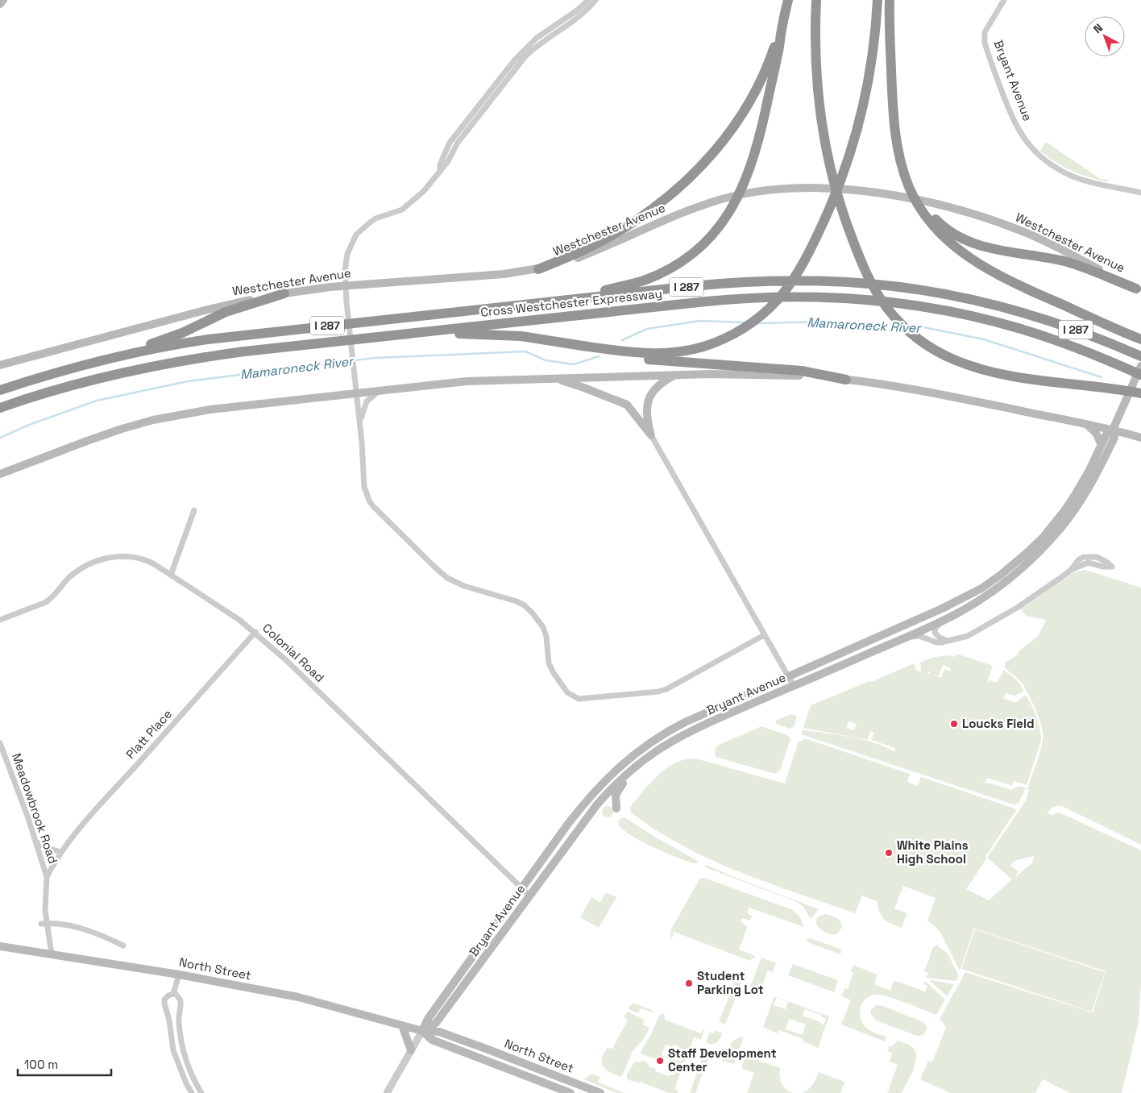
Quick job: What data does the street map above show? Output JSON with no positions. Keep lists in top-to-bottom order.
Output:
{
  "streets": {
    "highway": ["I 287", "Cross Westchester Expressway"],
    "main road": ["Bryant Avenue", "Westchester Avenue", "North Street"],
    "street": ["Colonial Road", "Platt Place", "Meadowbrook Road"]
  },
  "crossings": [
    ["Bryant Avenue", "Colonial Road"],
    ["Bryant Avenue", "North Street"],
    ["Colonial Road", "Platt Place"],
    ["Platt Place", "Meadowbrook Road"],
    ["Meadowbrook Road", "North Street"]
  ],
  "water": ["Mamaroneck River"],
  "places": [
    "Loucks Field",
    "White Plains High School",
    "Student Parking Lot",
    "Staff Development Center"
  ],
  "scale_bar": "100 m",
  "north": "top left"
}
